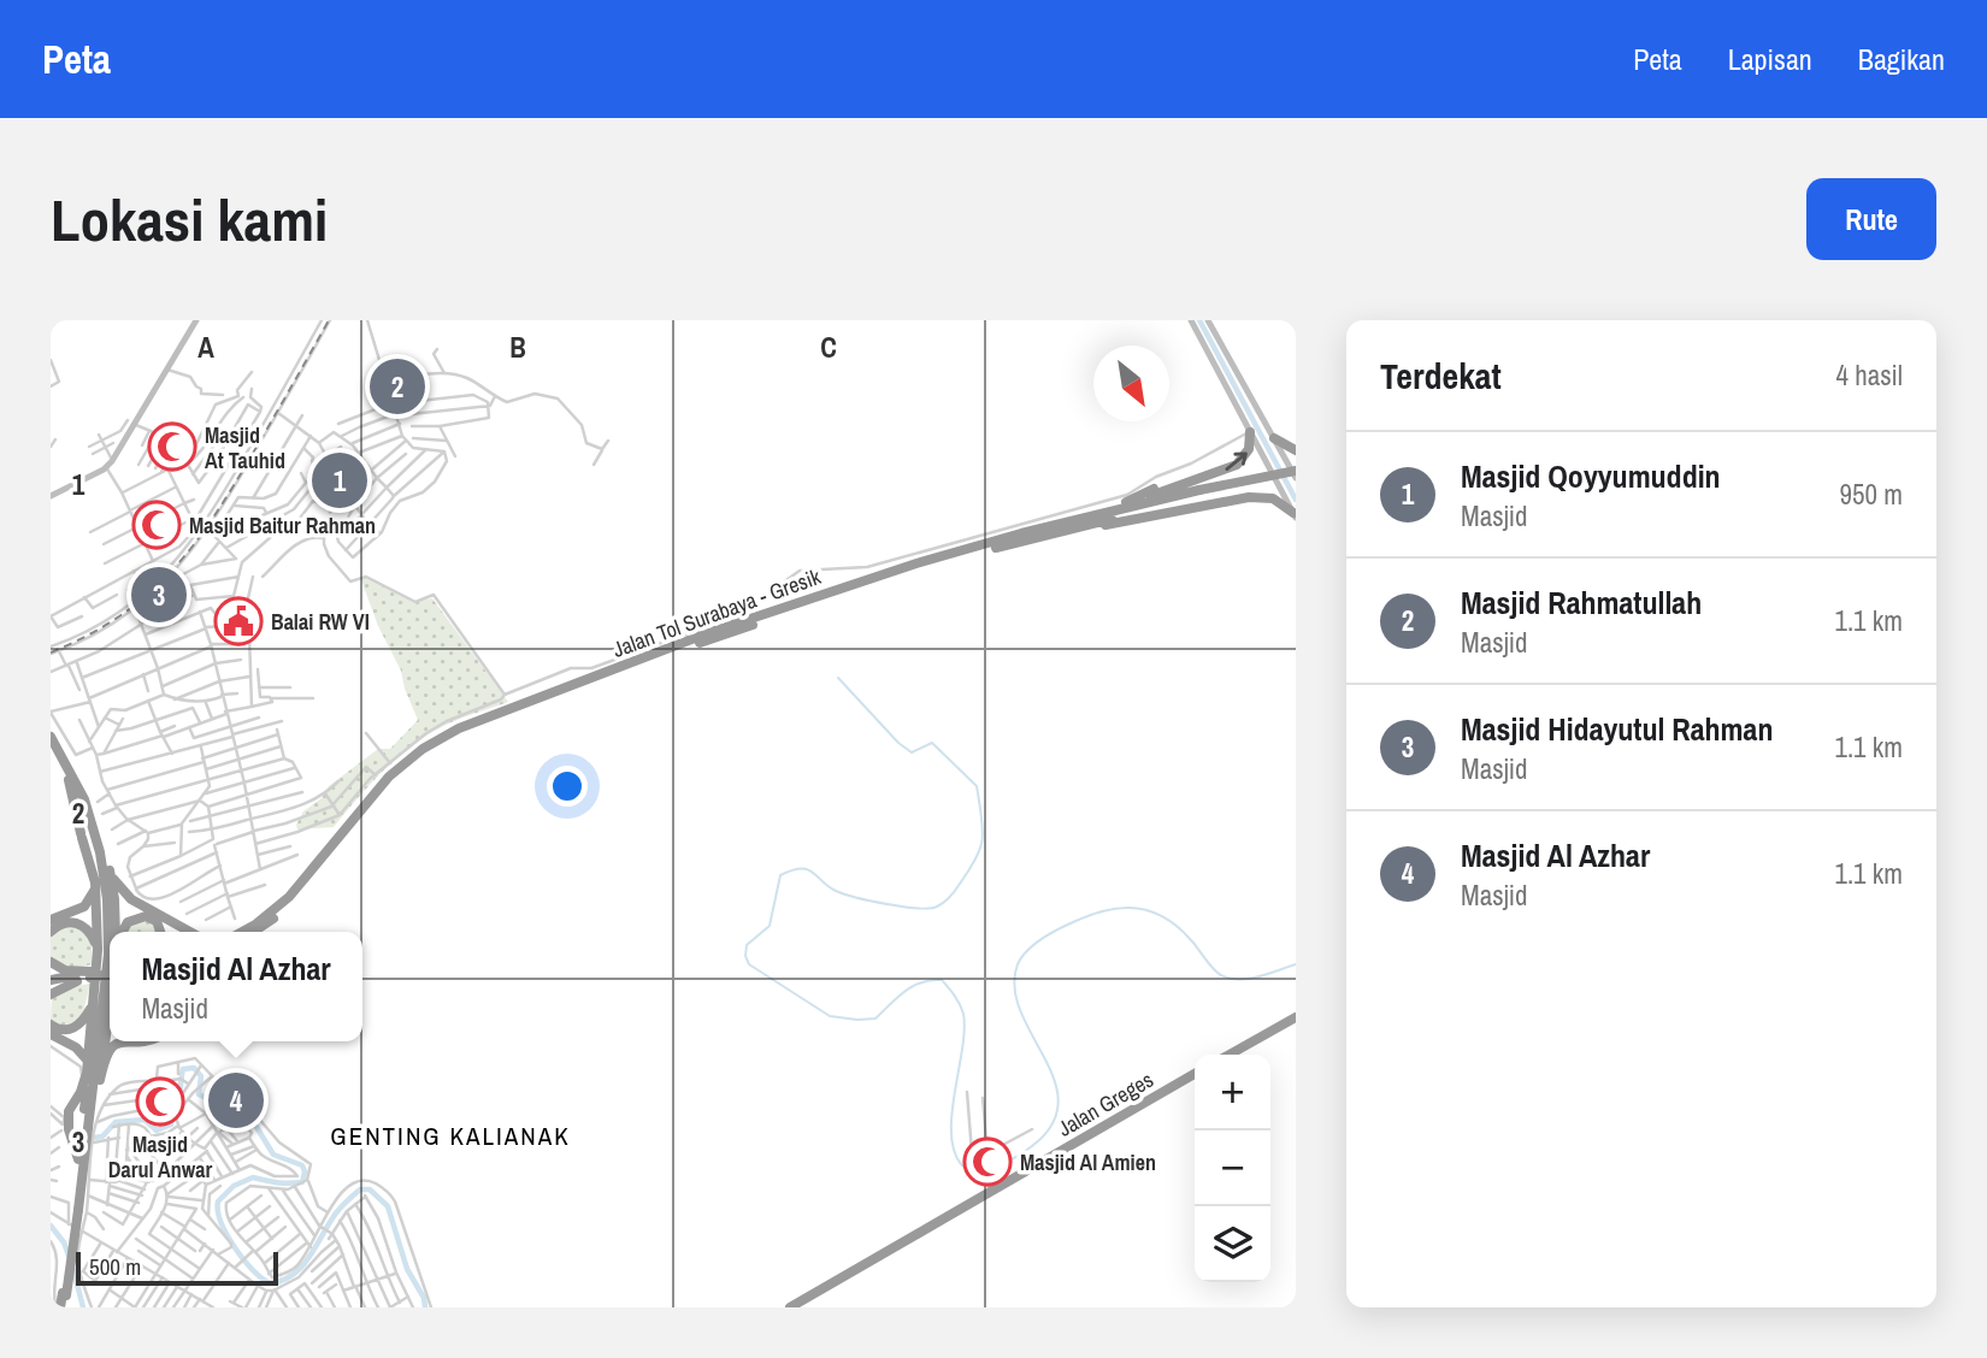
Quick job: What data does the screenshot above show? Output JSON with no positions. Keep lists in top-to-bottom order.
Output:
{
  "streets": {
    "highway": ["Jalan Tol Surabaya - Gresik", "Jalan Greges"]
  },
  "districts": ["GENTING KALIANAK"],
  "places": {
    "mosque": [
      "Masjid At Tauhid",
      "Masjid Baitur Rahman",
      "Masjid Darul Anwar",
      "Masjid Al Amien"
    ],
    "public building": ["Balai RW VI"]
  },
  "scale_bar": "500 m",
  "north": "bottom right",
  "page": {
    "header": "Peta",
    "nav": ["Peta", "Lapisan", "Bagikan"],
    "buttons": "Rute",
    "title": "Lokasi kami",
    "heading": ["Terdekat", "4 hasil"],
    "pins": [
      "2",
      "1",
      "3",
      "4"
    ],
    "list": [
      {
        "mark": "1",
        "name": "Masjid Qoyyumuddin",
        "note": "Masjid",
        "value": "950 m"
      },
      {
        "mark": "2",
        "name": "Masjid Rahmatullah",
        "note": "Masjid",
        "value": "1.1 km"
      },
      {
        "mark": "3",
        "name": "Masjid Hidayutul Rahman",
        "note": "Masjid",
        "value": "1.1 km"
      },
      {
        "mark": "4",
        "name": "Masjid Al Azhar",
        "note": "Masjid",
        "value": "1.1 km"
      }
    ],
    "popup": ["Masjid Al Azhar", "Masjid"],
    "map_buttons": ["+", "−"],
    "scale": "500 m"
  },
  "grid": {
    "columns": ["A", "B", "C"],
    "rows": ["1", "2", "3"]
  }
}
